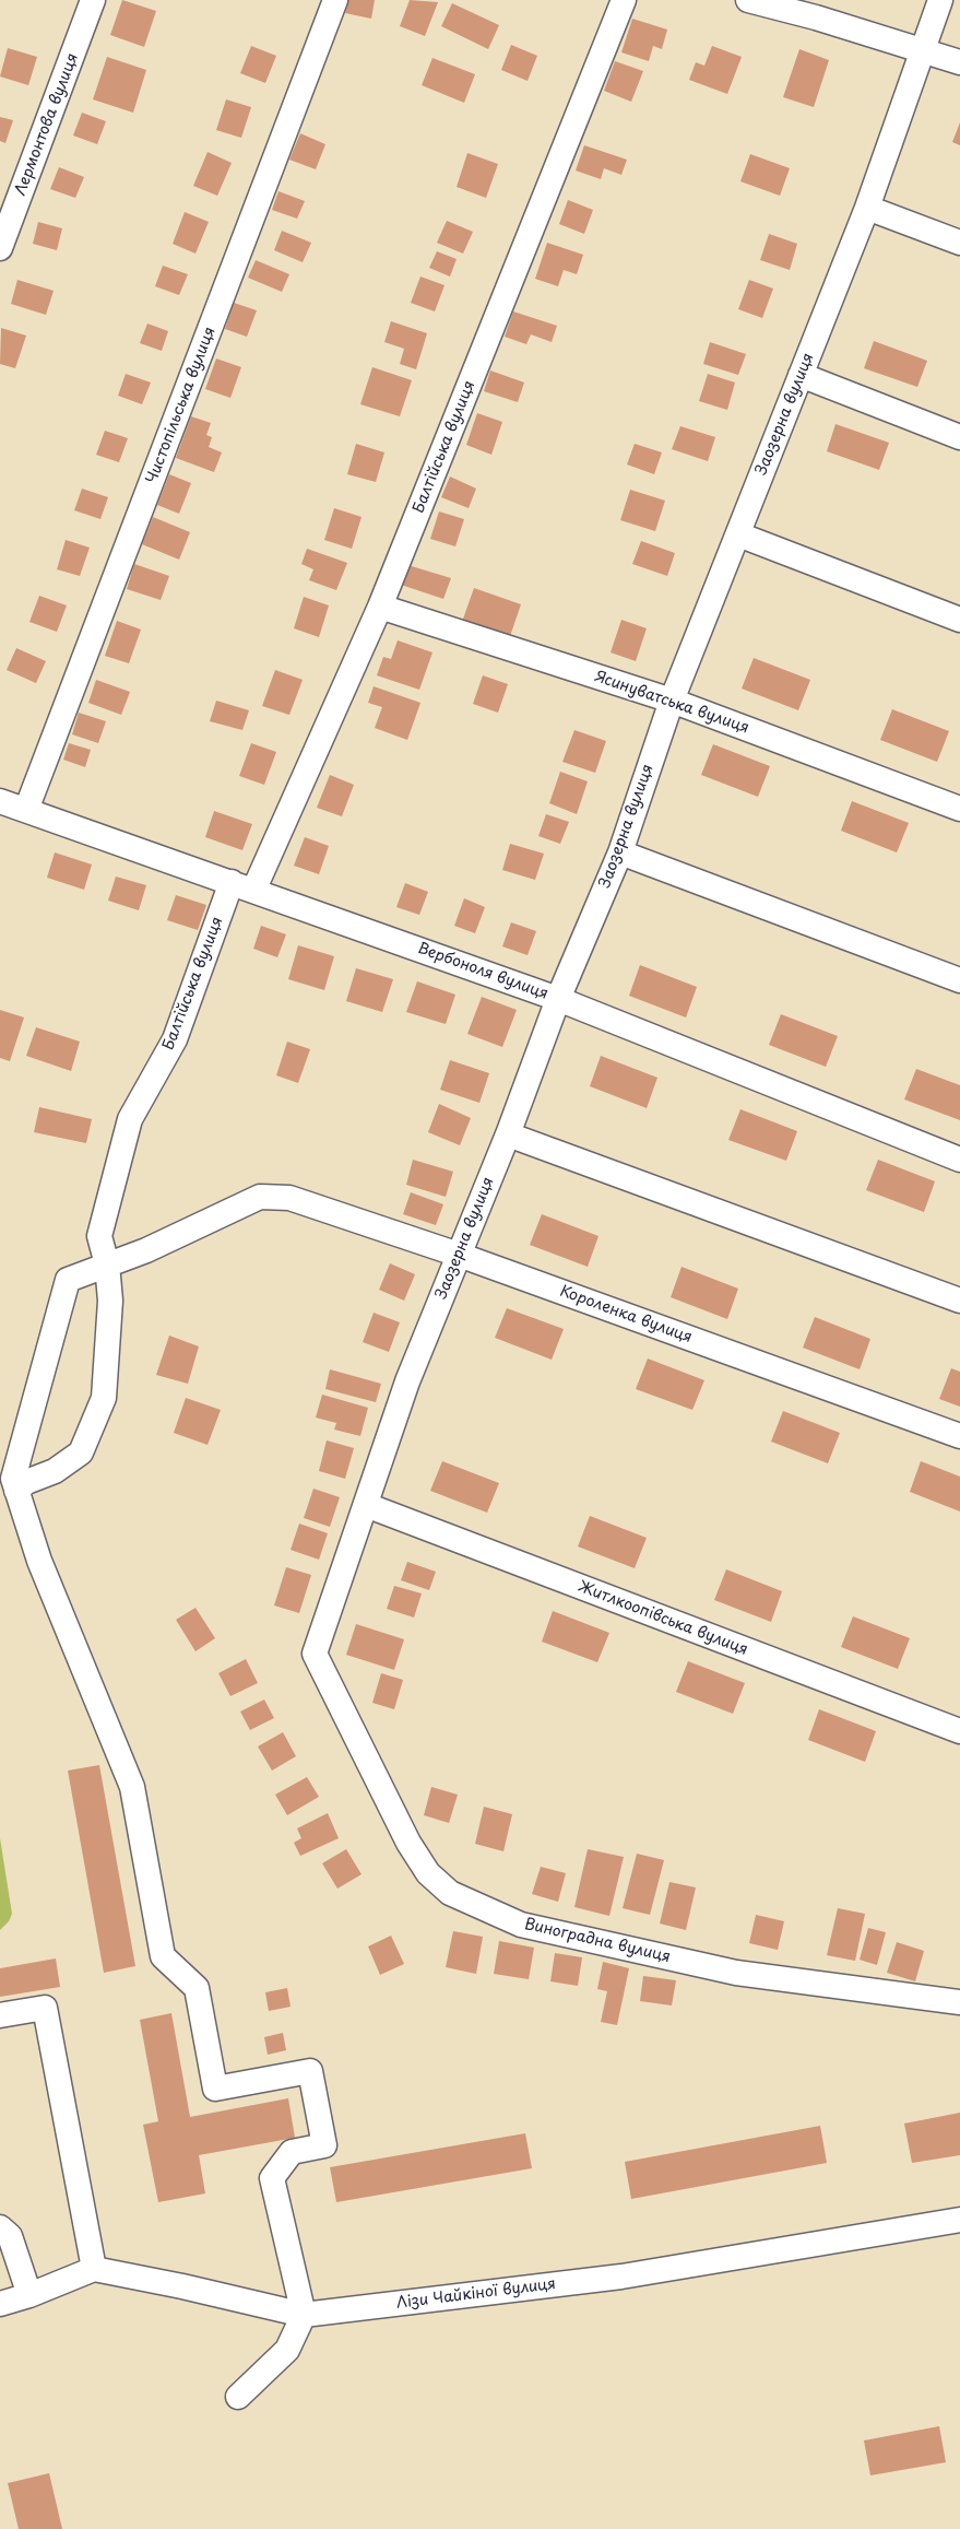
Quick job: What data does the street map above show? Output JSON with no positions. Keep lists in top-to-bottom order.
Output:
{
  "streets": {
    "street": [
      "Лермонтова вулиця",
      "Чистопільська вулиця",
      "Заозерна вулиця",
      "Балтійська вулиця",
      "Ясинуватська вулиця",
      "Вербоноля вулиця",
      "Короленка вулиця",
      "Житлкоопівська вулиця",
      "Виноградна вулиця",
      "Лізи Чайкіної вулиця"
    ]
  },
  "crossings": [
    ["Чистопільська вулиця", "Вербоноля вулиця"],
    ["Заозерна вулиця", "Ясинуватська вулиця"],
    ["Заозерна вулиця", "Вербоноля вулиця"],
    ["Заозерна вулиця", "Короленка вулиця"],
    ["Заозерна вулиця", "Житлкоопівська вулиця"],
    ["Заозерна вулиця", "Виноградна вулиця"],
    ["Балтійська вулиця", "Ясинуватська вулиця"],
    ["Балтійська вулиця", "Вербоноля вулиця"],
    ["Балтійська вулиця", "Короленка вулиця"]
  ]
}
